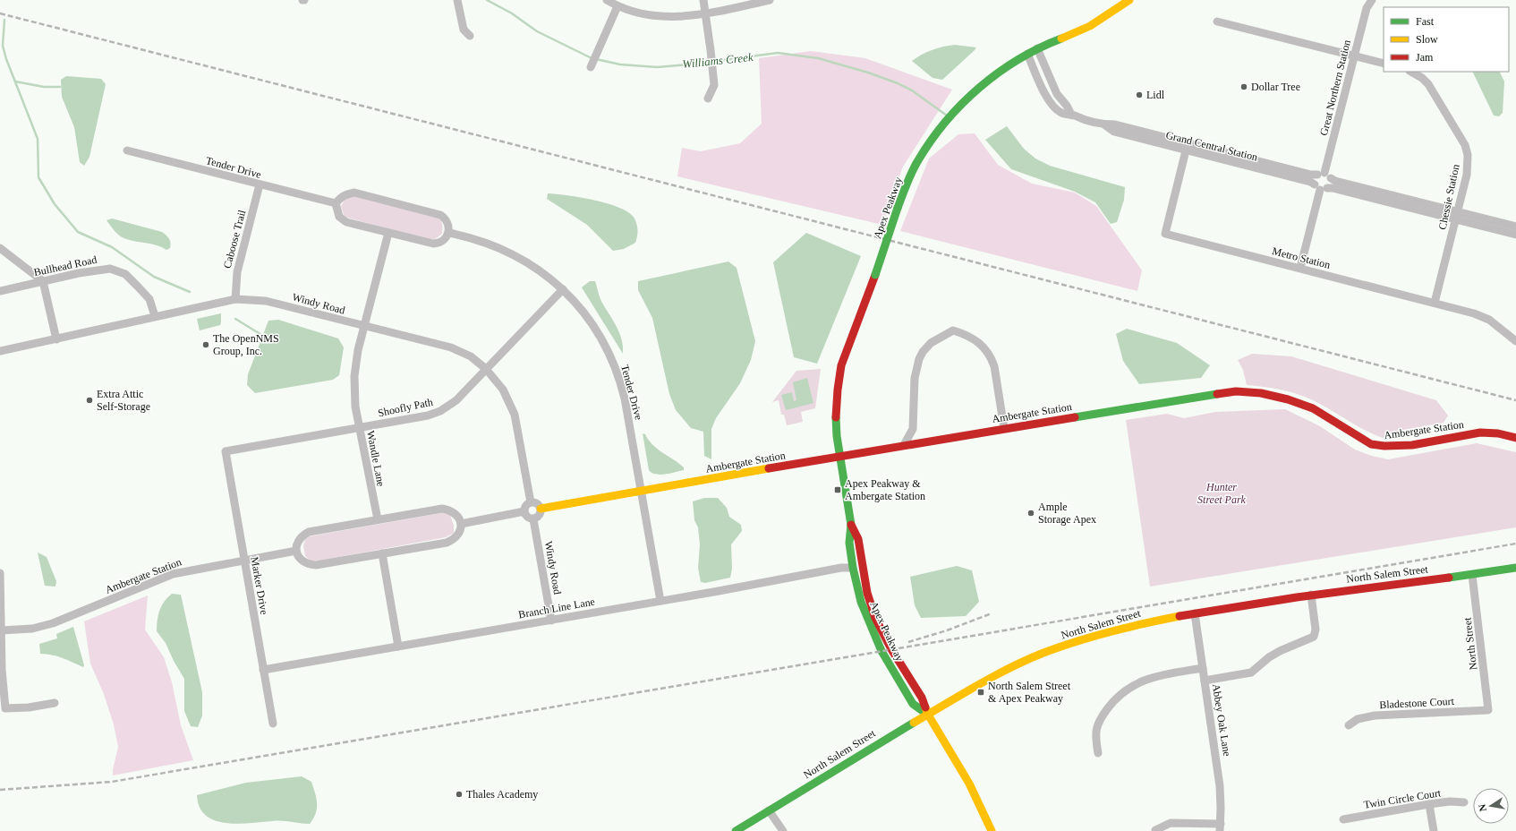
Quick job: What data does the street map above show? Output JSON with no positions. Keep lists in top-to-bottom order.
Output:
{
  "streets": {
    "main road": ["Apex Peakway", "Ambergate Station", "North Salem Street"],
    "street": [
      "Great Northern Station",
      "Grand Central Station",
      "Tender Drive",
      "Chessie Station",
      "Caboose Trail",
      "Metro Station",
      "Bullhead Road",
      "Windy Road",
      "Shoofly Path",
      "Wandle Lane",
      "Marker Drive",
      "Branch Line Lane",
      "North Street",
      "Bladestone Court",
      "Abbey Oak Lane",
      "Twin Circle Court"
    ]
  },
  "crossings": [
    ["Great Northern Station", "Grand Central Station"],
    ["Grand Central Station", "Chessie Station"],
    ["Grand Central Station", "Apex Peakway"],
    ["Grand Central Station", "Metro Station"],
    ["Tender Drive", "Caboose Trail"],
    ["Tender Drive", "Shoofly Path"],
    ["Tender Drive", "Ambergate Station"],
    ["Tender Drive", "Branch Line Lane"],
    ["Chessie Station", "Metro Station"],
    ["Apex Peakway", "Ambergate Station"],
    ["Apex Peakway", "North Salem Street"],
    ["Apex Peakway", "Branch Line Lane"],
    ["Caboose Trail", "Windy Road"],
    ["Bullhead Road", "Windy Road"],
    ["Windy Road", "Shoofly Path"],
    ["Windy Road", "Ambergate Station"],
    ["Windy Road", "Wandle Lane"],
    ["Windy Road", "Branch Line Lane"],
    ["Shoofly Path", "Wandle Lane"],
    ["Shoofly Path", "Marker Drive"],
    ["Ambergate Station", "Marker Drive"],
    ["North Salem Street", "North Street"],
    ["North Salem Street", "Abbey Oak Lane"],
    ["Marker Drive", "Branch Line Lane"],
    ["North Street", "Bladestone Court"]
  ],
  "water": ["Williams Creek"],
  "parks": ["Hunter Street Park"],
  "places": {
    "other": [
      "Dollar Tree",
      "Lidl",
      "The OpenNMS Group, Inc.",
      "Extra Attic Self-Storage",
      "Ample Storage Apex",
      "Thales Academy"
    ],
    "transit": ["Apex Peakway & Ambergate Station", "North Salem Street & Apex Peakway"]
  },
  "legend": ["Fast", "Slow", "Jam"],
  "north": "left"
}
